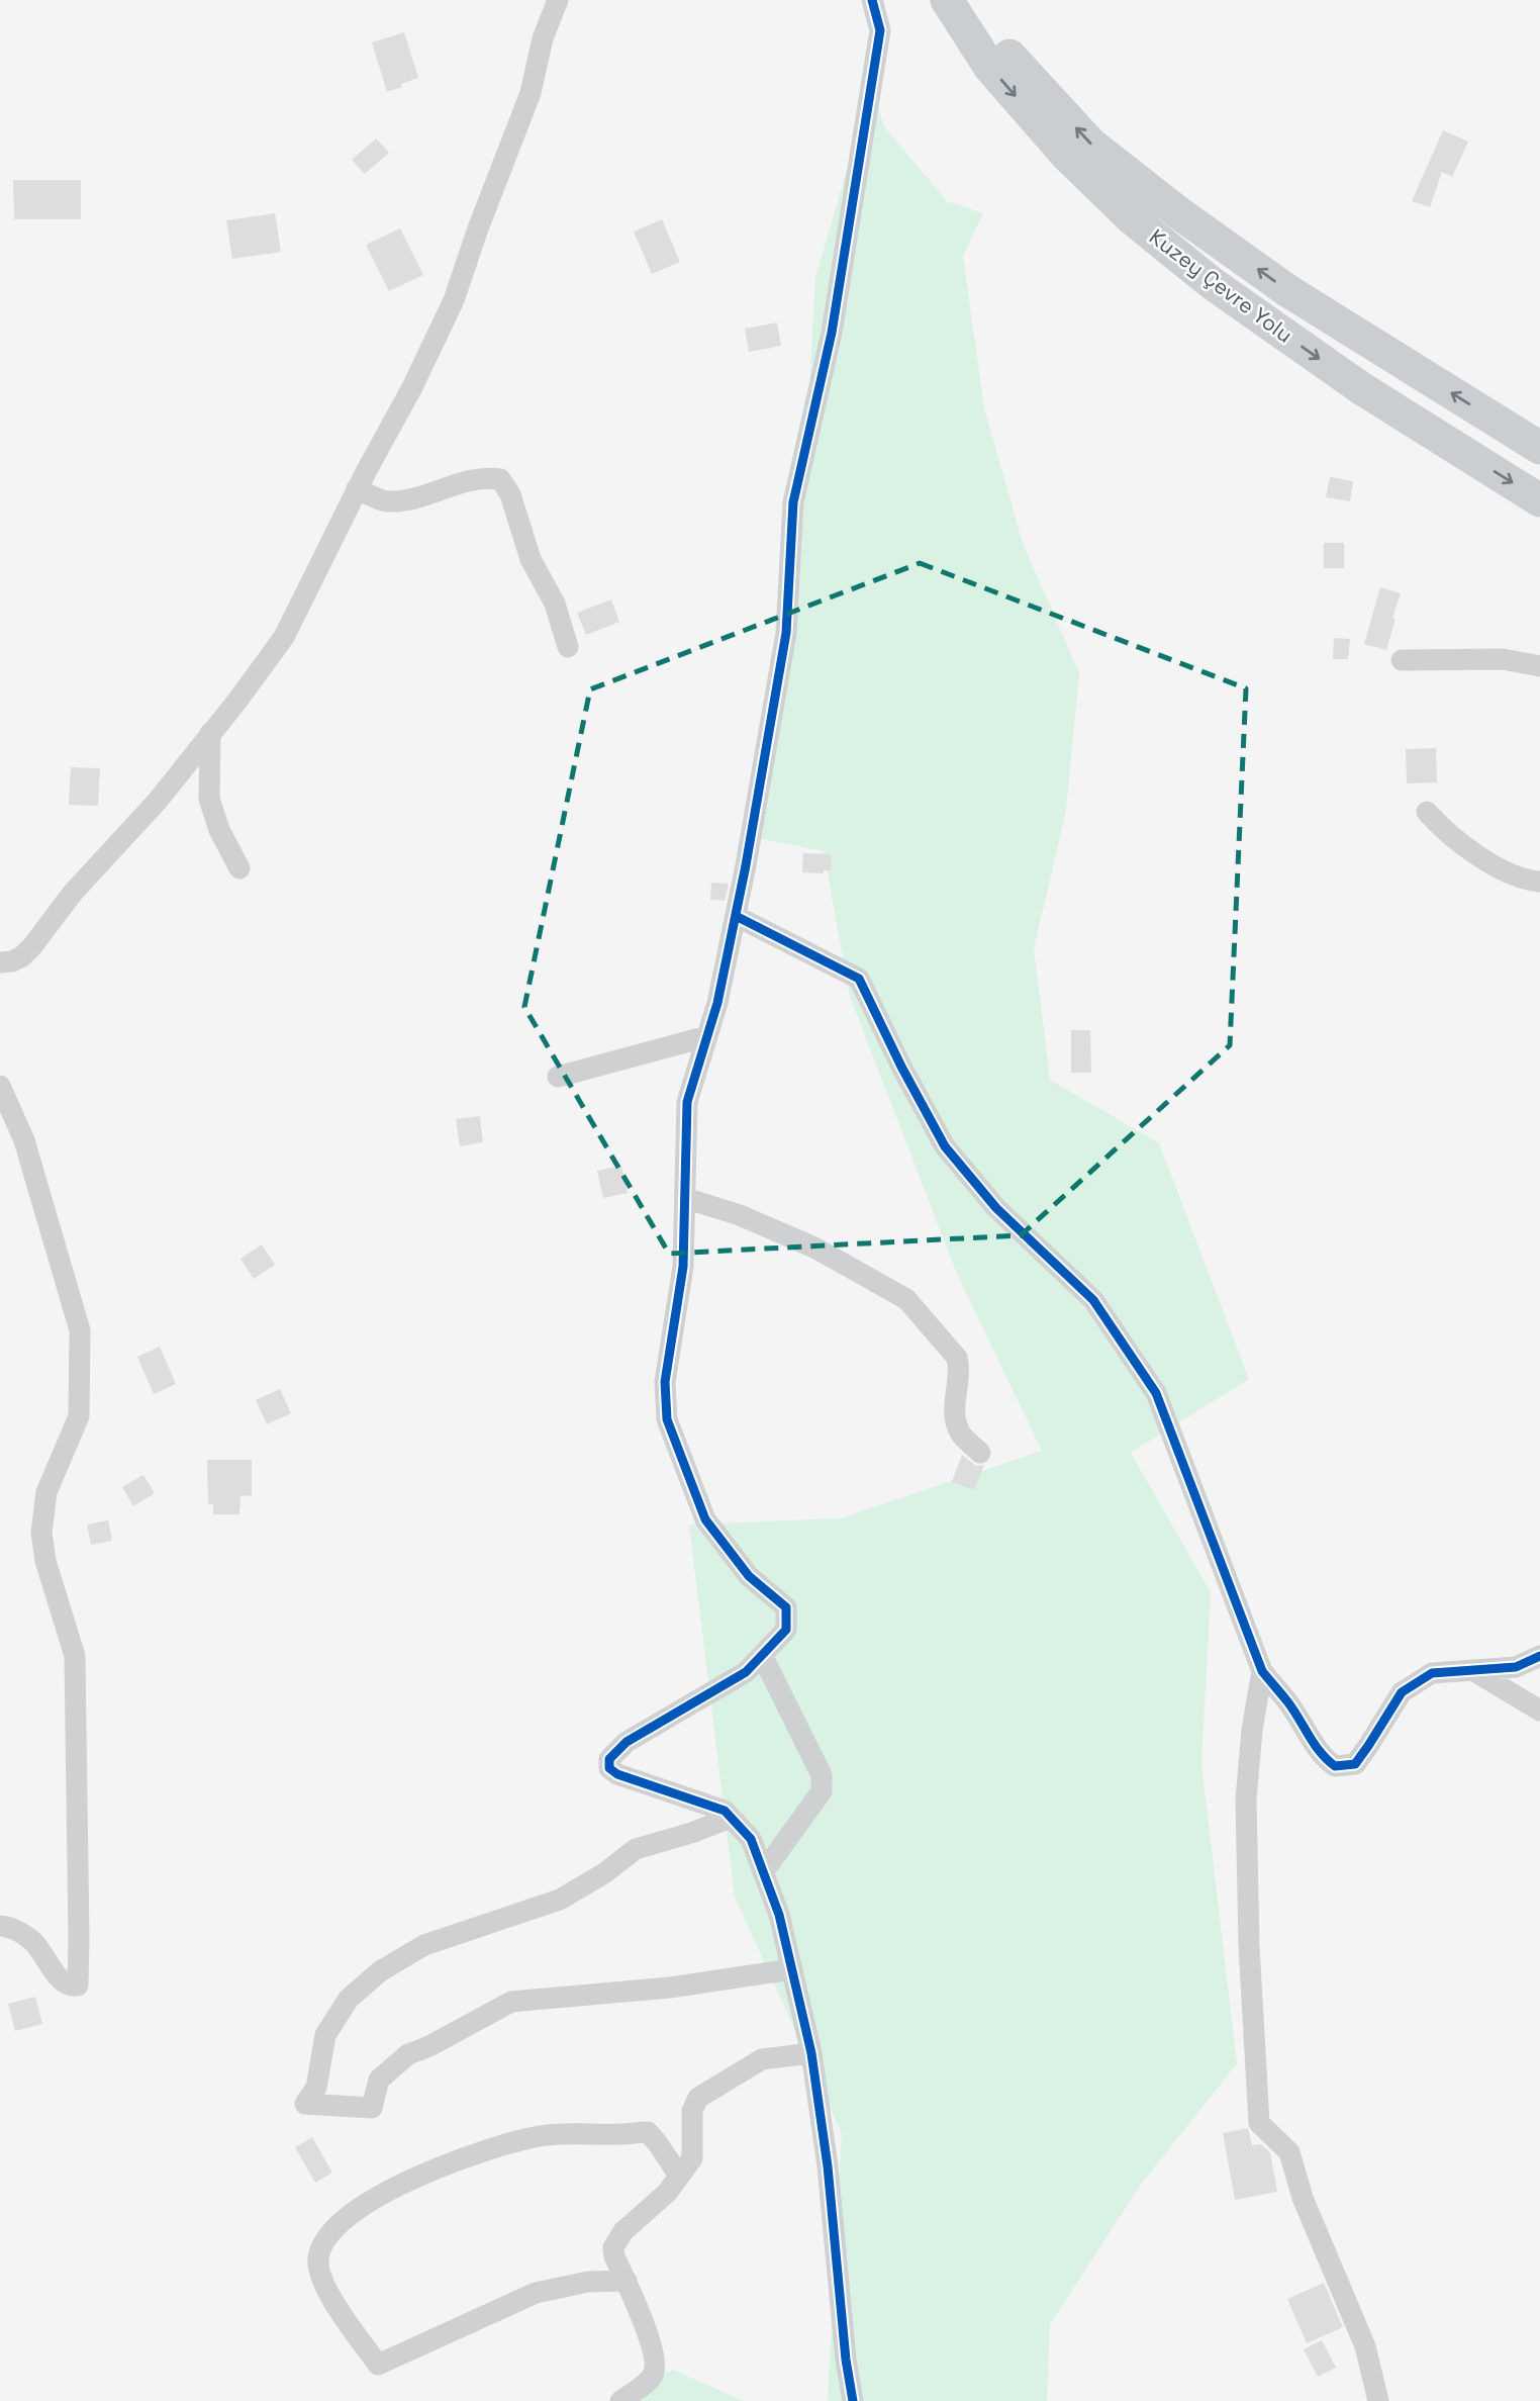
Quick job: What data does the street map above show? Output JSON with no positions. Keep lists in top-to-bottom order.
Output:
{
  "streets": {
    "main road": ["Kuzey Çevre Yolu"]
  }
}
